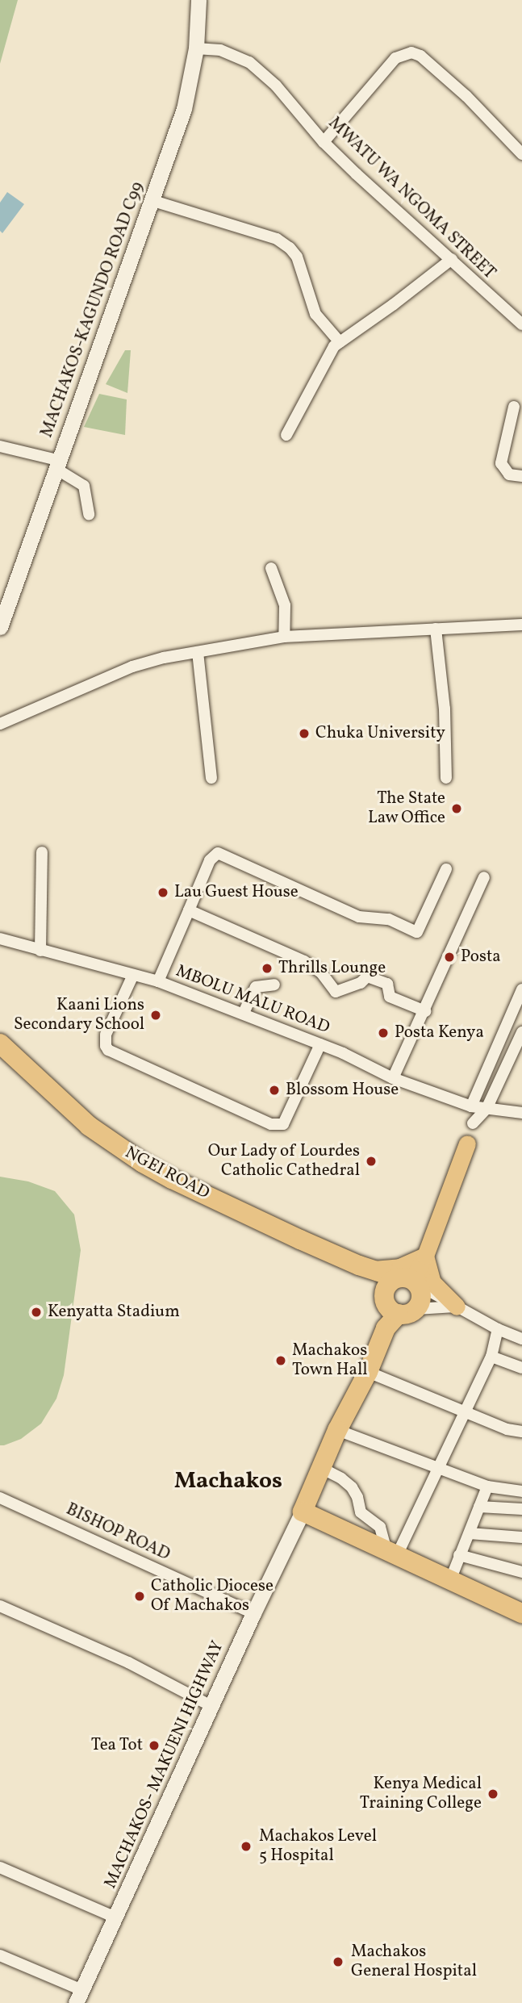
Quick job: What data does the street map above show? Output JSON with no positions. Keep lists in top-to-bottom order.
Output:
{
  "streets": {
    "highway": ["NGEI ROAD"],
    "main road": ["MACHAKOS-KAGUNDO ROAD C99", "MACHAKOS- MAKUENI HIGHWAY"],
    "street": ["MWATU WA NGOMA STREET", "MBOLU MALU ROAD", "BISHOP ROAD"]
  },
  "crossings": [
    ["MWATU WA NGOMA STREET", "MACHAKOS-KAGUNDO ROAD C99"],
    ["BISHOP ROAD", "MACHAKOS- MAKUENI HIGHWAY"]
  ],
  "districts": ["Machakos"],
  "places": [
    "Chuka University",
    "The State Law Office",
    "Lau Guest House",
    "Posta",
    "Thrills Lounge",
    "Kaani Lions Secondary School",
    "Posta Kenya",
    "Blossom House",
    "Our Lady of Lourdes Catholic Cathedral",
    "Kenyatta Stadium",
    "Machakos Town Hall",
    "Catholic Diocese Of Machakos",
    "Tea Tot",
    "Kenya Medical Training College",
    "Machakos Level 5 Hospital",
    "Machakos General Hospital"
  ]
}
